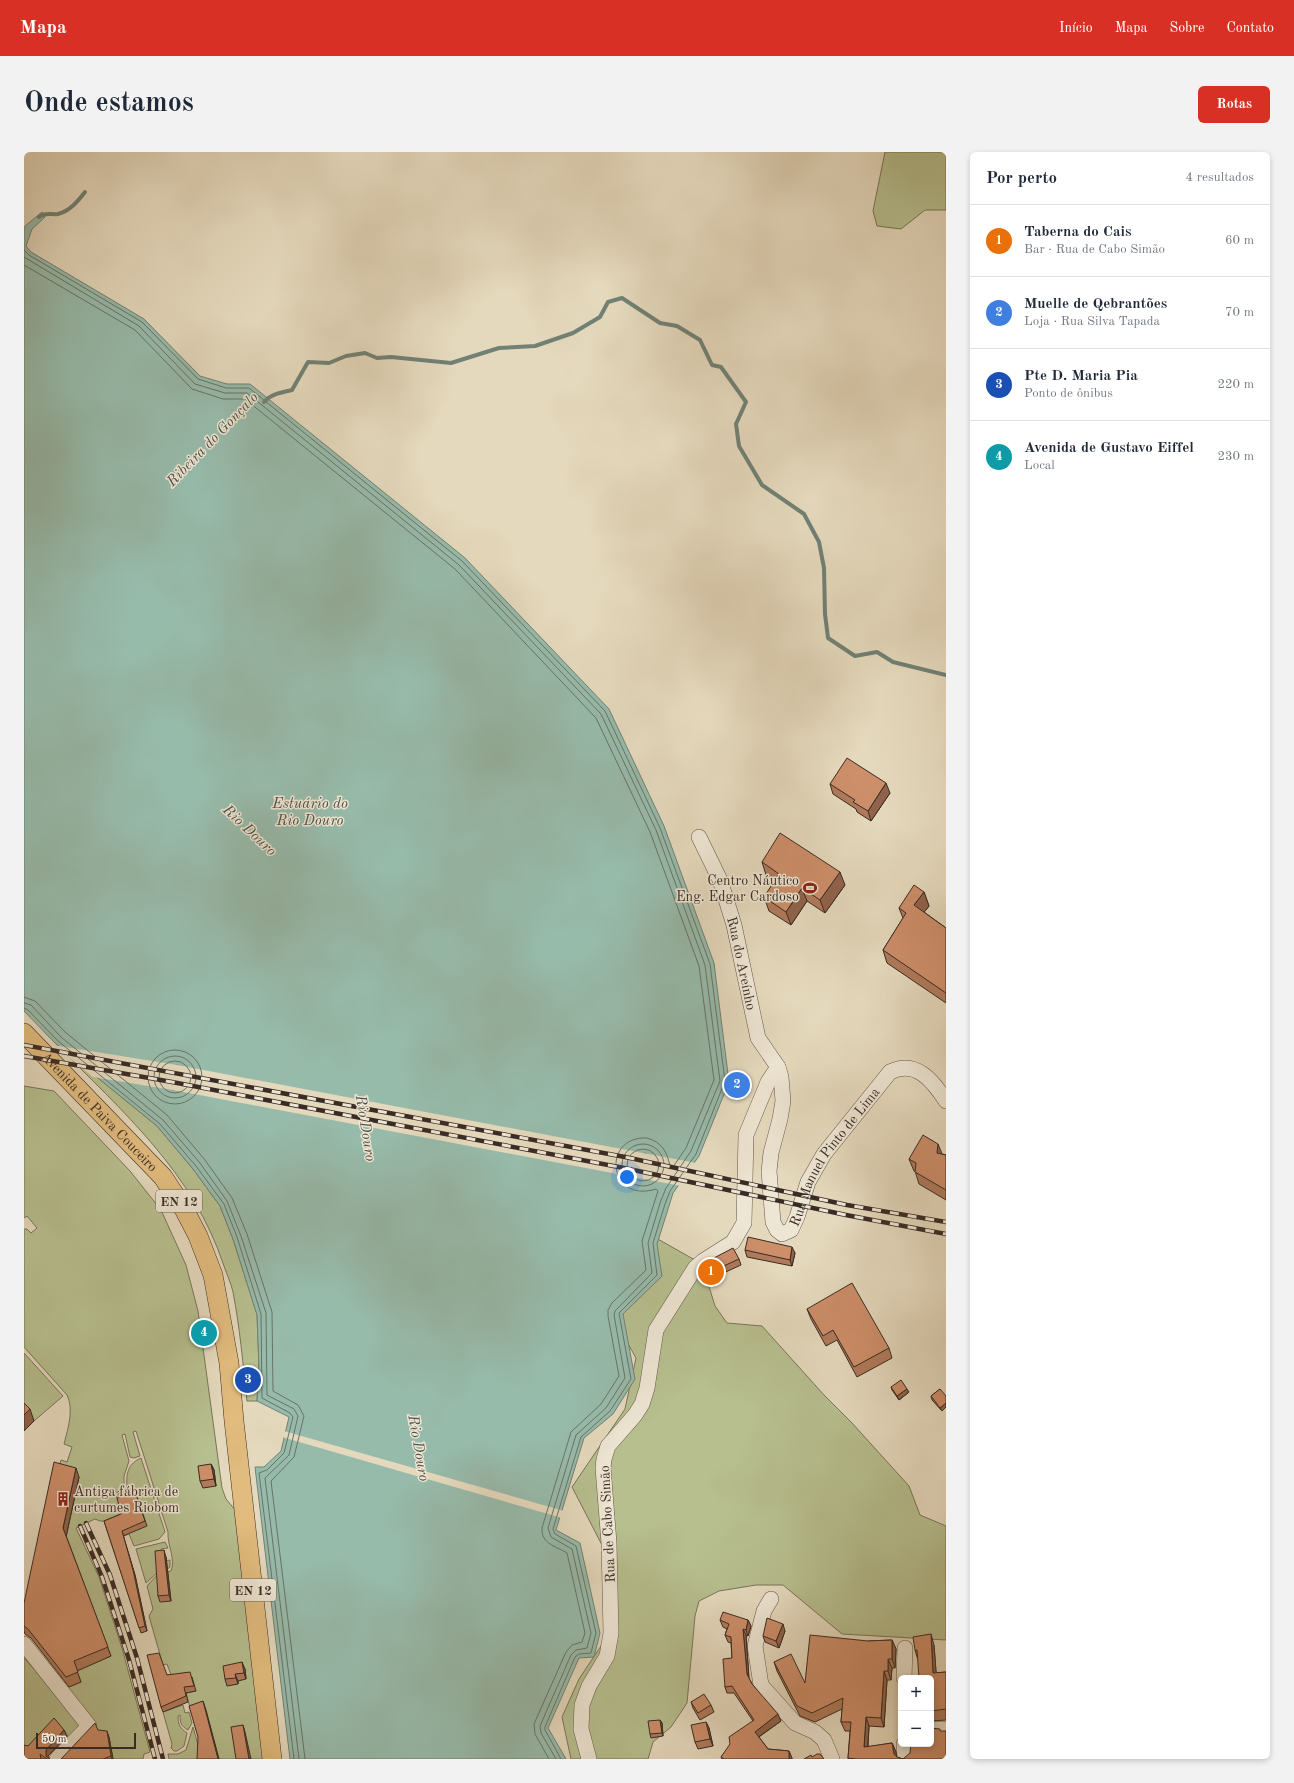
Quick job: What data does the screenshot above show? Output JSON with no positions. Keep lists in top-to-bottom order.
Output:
{
  "streets": {
    "main road": ["Avenida de Paiva Couceiro", "EN 12"],
    "street": ["Rua do Areínho", "Rua Manuel Pinto de Lima", "Rua de Cabo Simão"]
  },
  "crossings": [
    ["Rua do Areínho", "Rua Manuel Pinto de Lima"],
    ["Rua do Areínho", "Rua de Cabo Simão"],
    ["Rua Manuel Pinto de Lima", "Rua de Cabo Simão"]
  ],
  "water": ["Ribeira do Gonçalo", "Estuário do Rio Douro", "Rio Douro"],
  "places": {
    "sports": ["Centro Náutico Eng. Edgar Cardoso"],
    "building": ["Antiga fábrica de curtumes Riobom"]
  },
  "scale_bar": "50 m",
  "page": {
    "header": "Mapa",
    "nav": [
      "Início",
      "Mapa",
      "Sobre",
      "Contato"
    ],
    "buttons": "Rotas",
    "title": "Onde estamos",
    "heading": ["Por perto", "4 resultados"],
    "list": [
      {
        "mark": "1",
        "name": "Taberna do Cais",
        "note": "Bar · Rua de Cabo Simão",
        "value": "60 m"
      },
      {
        "mark": "2",
        "name": "Muelle de Qebrantões",
        "note": "Loja · Rua Silva Tapada",
        "value": "70 m"
      },
      {
        "mark": "3",
        "name": "Pte D. Maria Pia",
        "note": "Ponto de ônibus",
        "value": "220 m"
      },
      {
        "mark": "4",
        "name": "Avenida de Gustavo Eiffel",
        "note": "Local",
        "value": "230 m"
      }
    ],
    "pins": [
      "2",
      "1",
      "4",
      "3"
    ],
    "map_buttons": ["+", "−"],
    "scale": "50 m"
  }
}
